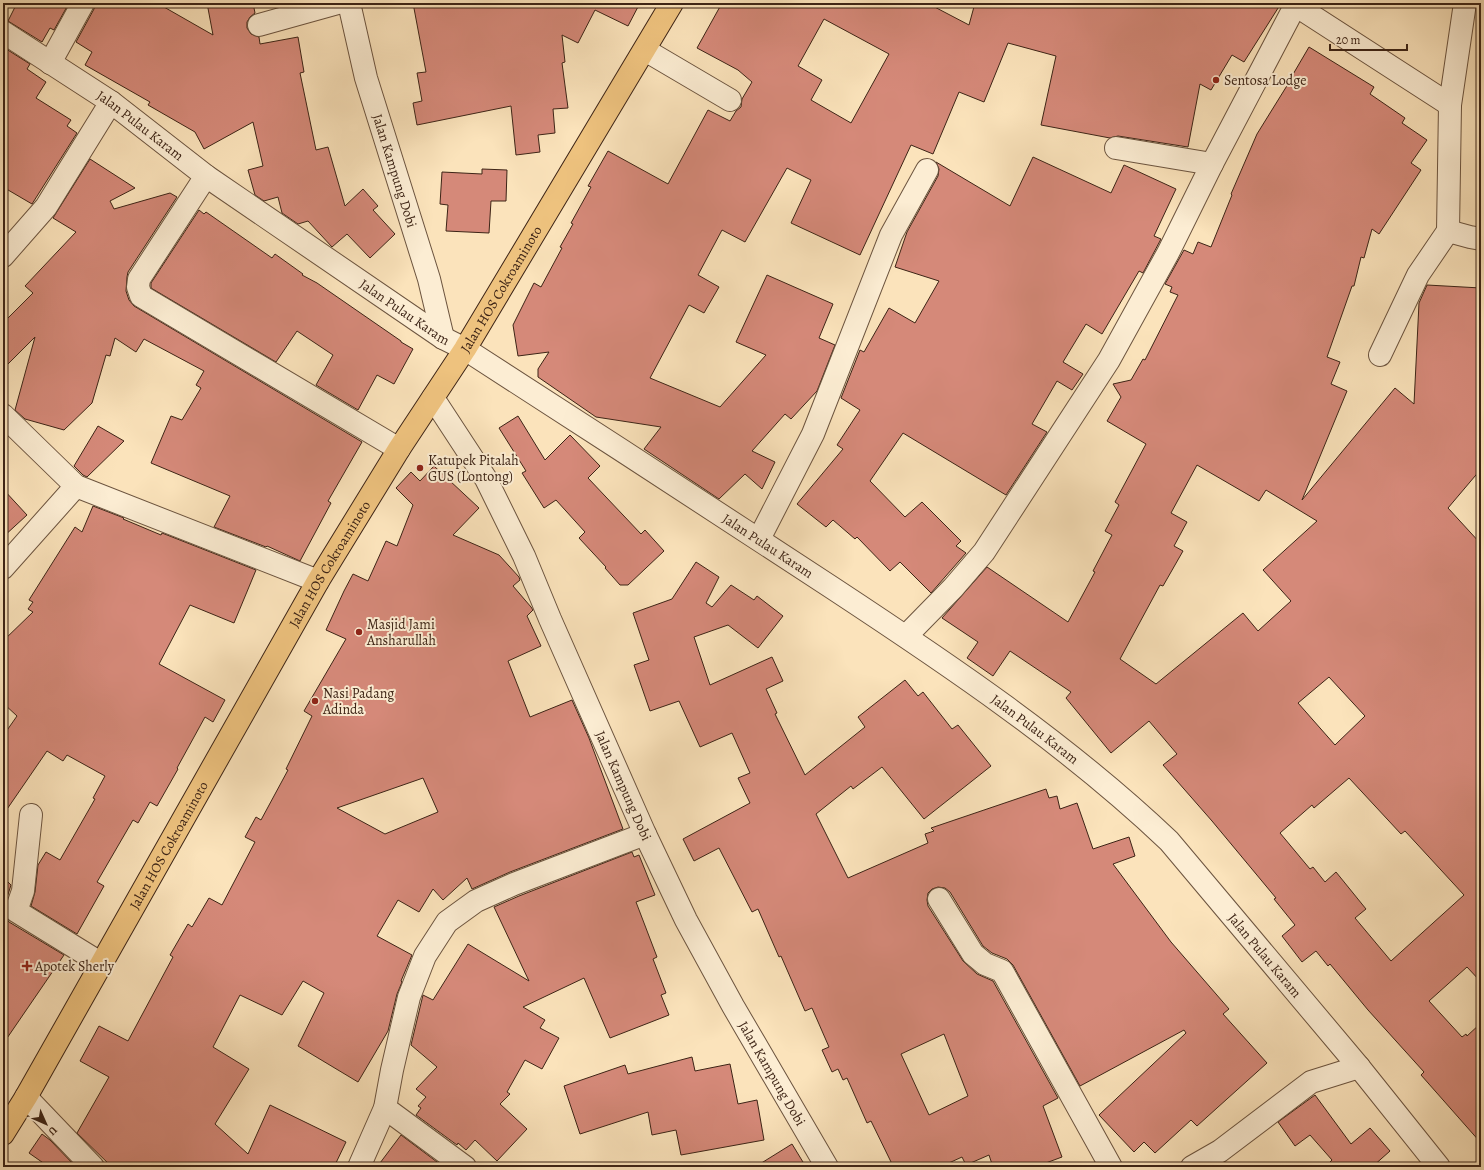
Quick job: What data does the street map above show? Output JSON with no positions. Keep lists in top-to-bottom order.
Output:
{
  "streets": {
    "main road": ["Jalan HOS Cokroaminoto"],
    "street": ["Jalan Pulau Karam", "Jalan Kampung Dobi"]
  },
  "crossings": [
    ["Jalan Pulau Karam", "Jalan Kampung Dobi"],
    ["Jalan Pulau Karam", "Jalan HOS Cokroaminoto"],
    ["Jalan Kampung Dobi", "Jalan HOS Cokroaminoto"]
  ],
  "places": {
    "other": [
      "Sentosa Lodge",
      "Katupek Pitalah GUS (Lontong)",
      "Masjid Jami Ansharullah",
      "Nasi Padang Adinda"
    ],
    "health": ["Apotek Sherly"]
  },
  "scale_bar": "20 m",
  "north": "bottom right"
}
